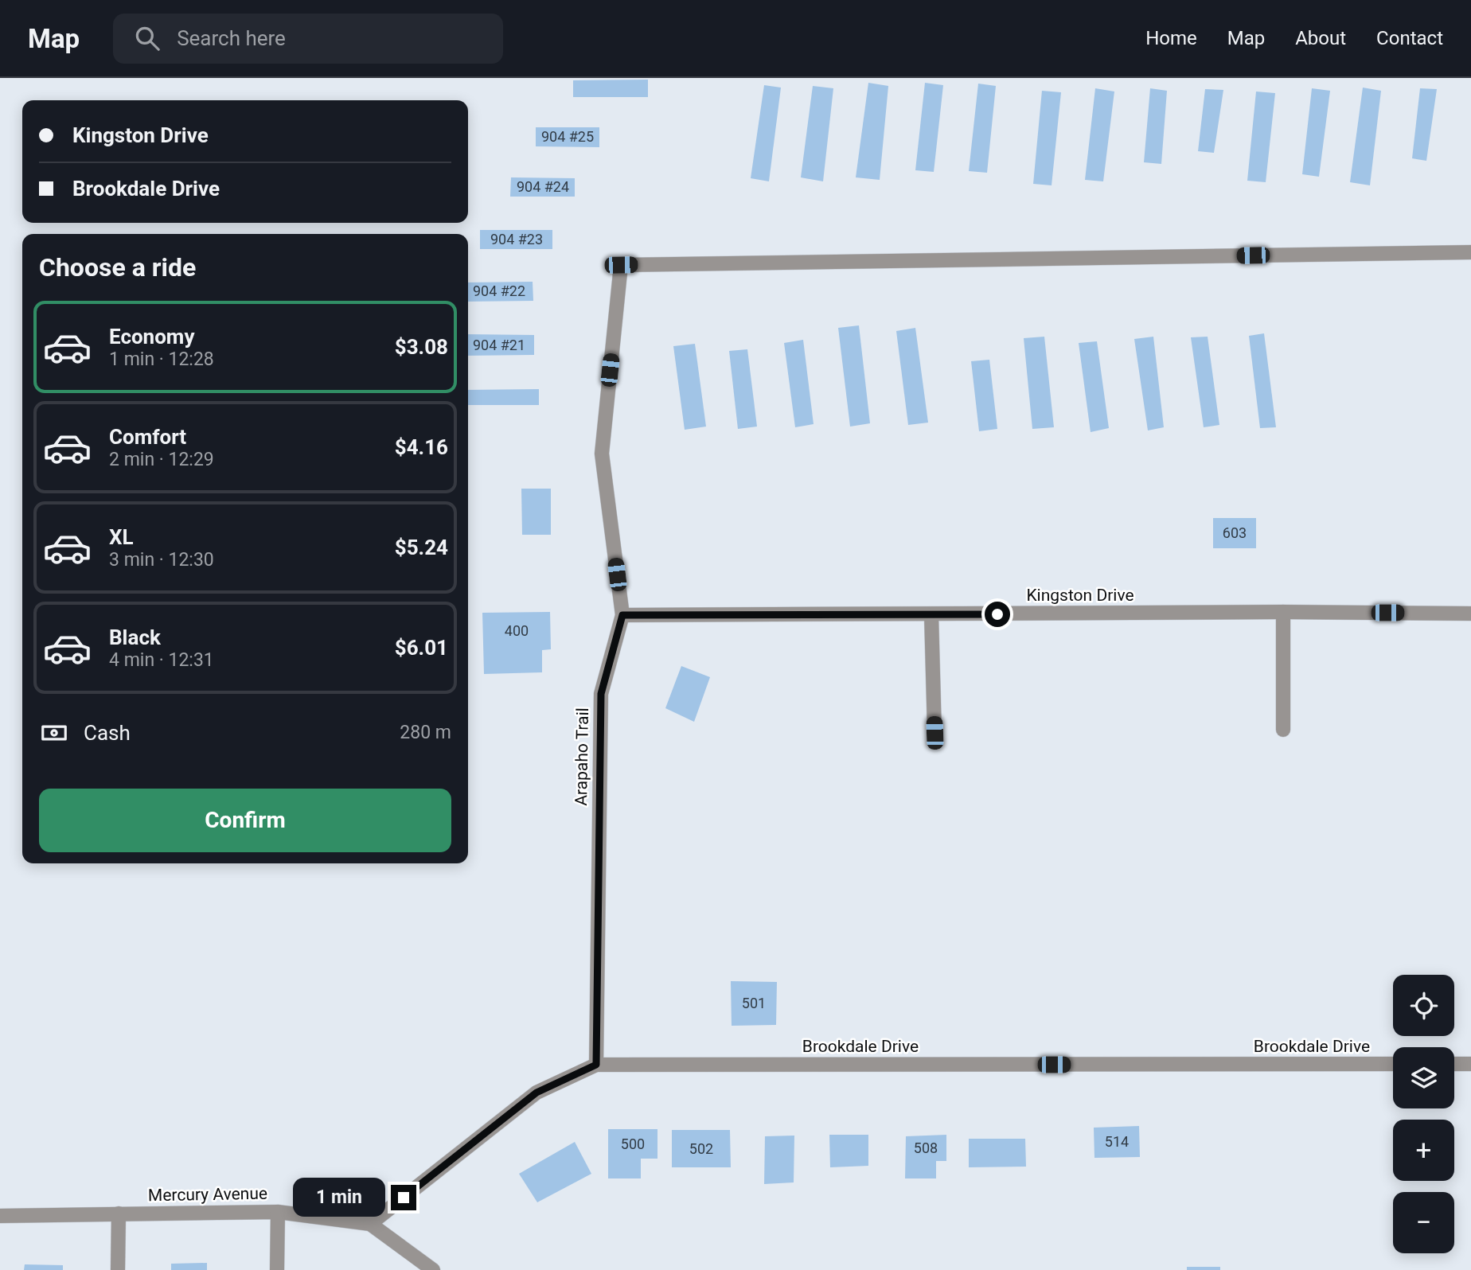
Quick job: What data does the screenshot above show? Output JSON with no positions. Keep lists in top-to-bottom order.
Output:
{
  "streets": {
    "street": [
      "Kingston Drive",
      "Arapaho Trail",
      "Brookdale Drive",
      "Mercury Avenue"
    ]
  },
  "crossings": [
    ["Kingston Drive", "Arapaho Trail"],
    ["Arapaho Trail", "Brookdale Drive"],
    ["Brookdale Drive", "Mercury Avenue"]
  ],
  "house_numbers": [
    "904 #25",
    "904 #24",
    "904 #23",
    "904 #22",
    "904 #21",
    "603",
    "400",
    "501",
    "514",
    "500",
    "508",
    "502"
  ],
  "page": {
    "header": "Map",
    "search": "Search here",
    "nav": [
      "Home",
      "Map",
      "About",
      "Contact"
    ],
    "banner": ["Kingston Drive", "Brookdale Drive"],
    "heading": "Choose a ride",
    "list": [
      {
        "name": "Economy",
        "note": "1 min · 12:28",
        "value": "$3.08"
      },
      {
        "name": "Comfort",
        "note": "2 min · 12:29",
        "value": "$4.16"
      },
      {
        "name": "XL",
        "note": "3 min · 12:30",
        "value": "$5.24"
      },
      {
        "name": "Black",
        "note": "4 min · 12:31",
        "value": "$6.01"
      }
    ],
    "pay": ["Cash", "280 m"],
    "buttons": "Confirm",
    "map_buttons": ["+", "−"],
    "bubble": "1 min"
  }
}
